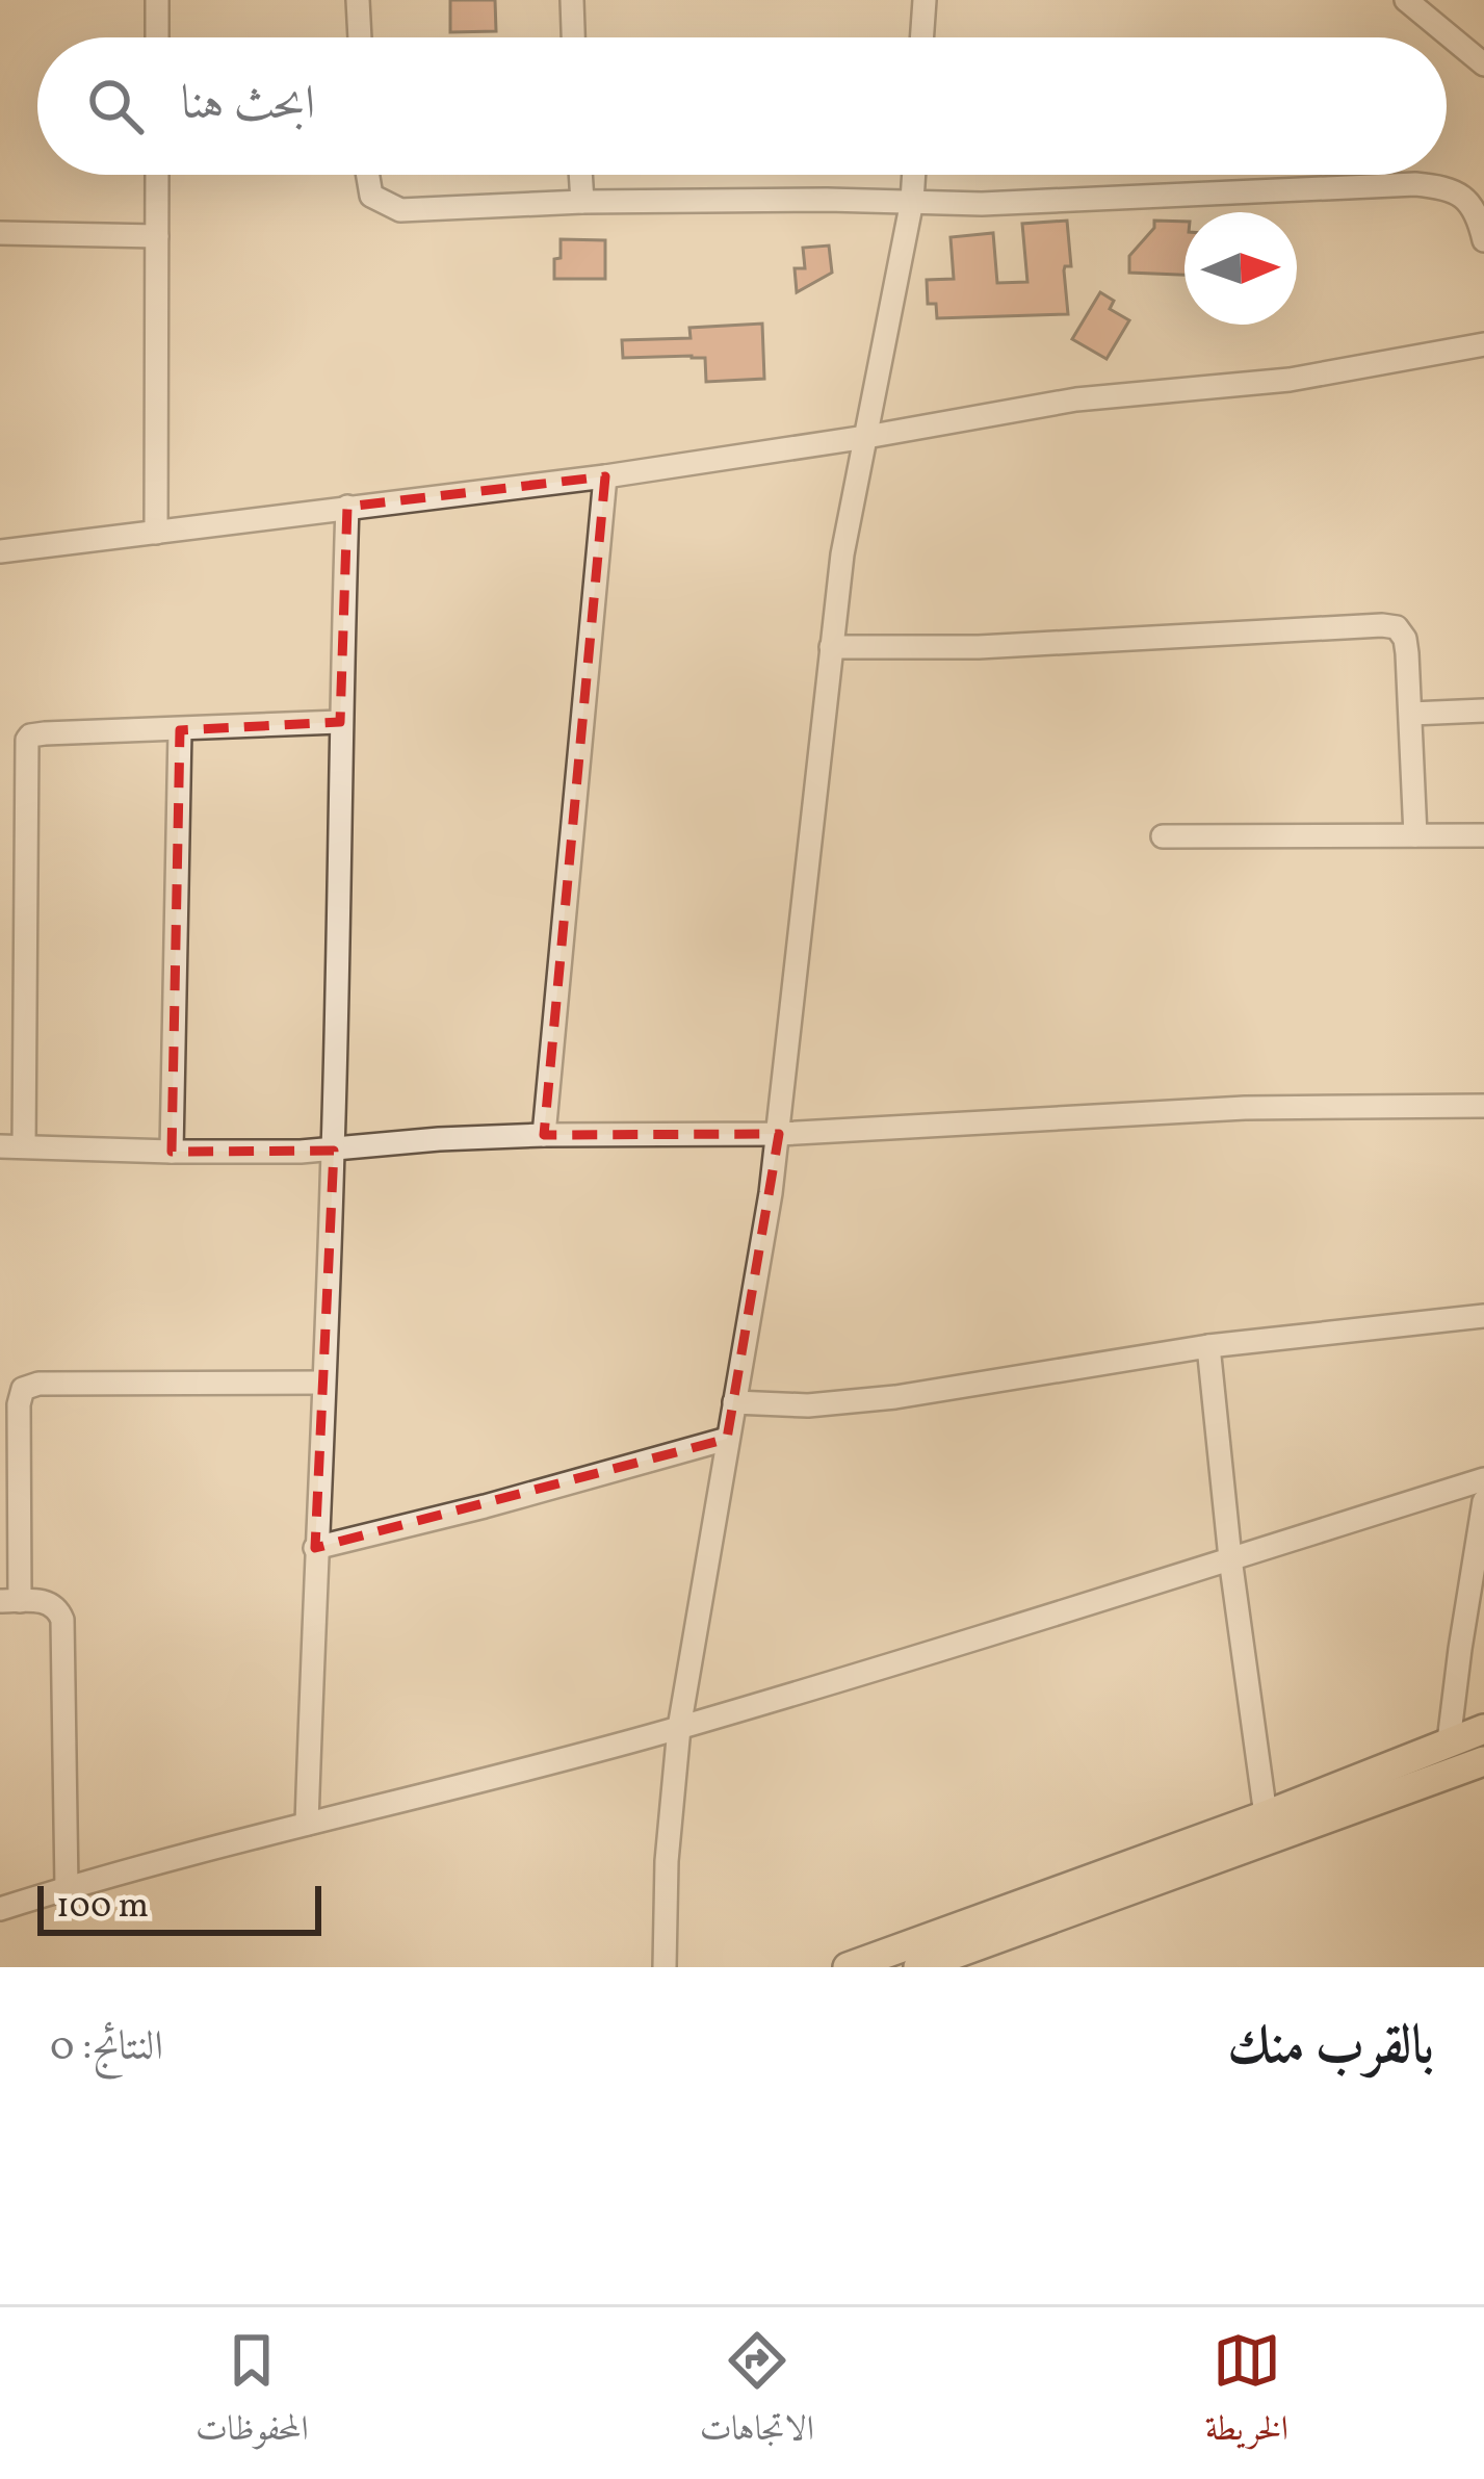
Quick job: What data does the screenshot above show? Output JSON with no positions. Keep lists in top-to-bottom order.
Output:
{
  "scale_bar": "100 m",
  "north": "right",
  "page": {
    "search": "ابحث هنا",
    "scale": "100 m",
    "heading": ["بالقرب منك", "النتائج: 0"],
    "nav": ["الخريطة", "الاتجاهات", "المحفوظات"]
  }
}
